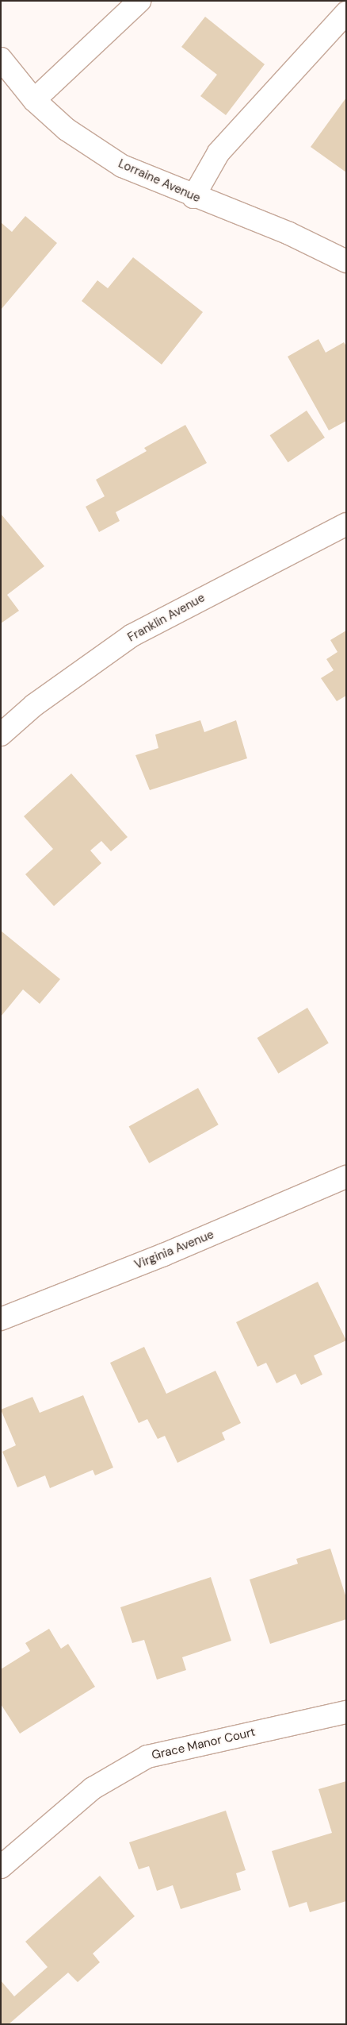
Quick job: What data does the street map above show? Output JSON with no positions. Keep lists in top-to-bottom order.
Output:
{
  "streets": {
    "street": [
      "Lorraine Avenue",
      "Franklin Avenue",
      "Virginia Avenue",
      "Grace Manor Court"
    ]
  }
}
